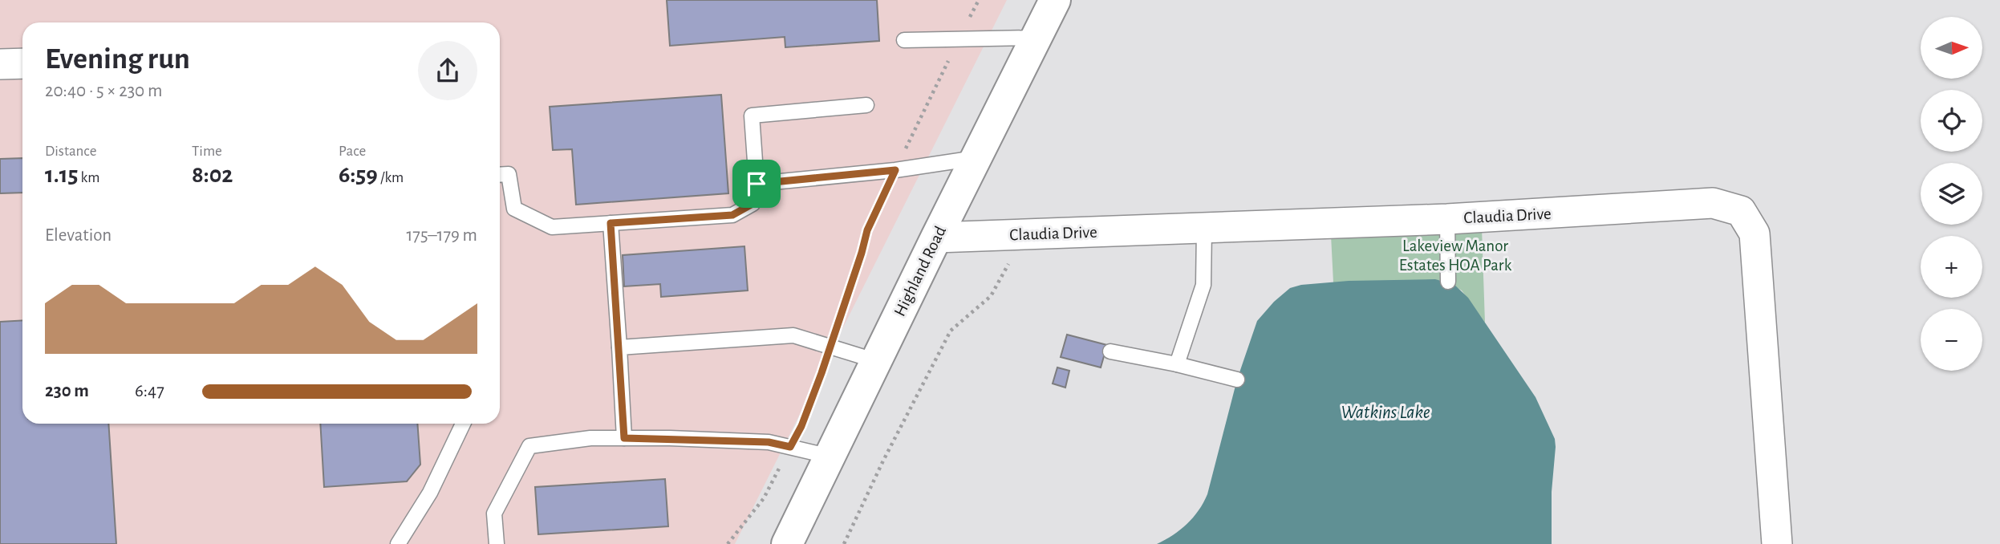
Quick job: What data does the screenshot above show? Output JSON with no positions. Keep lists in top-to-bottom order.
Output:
{
  "streets": {
    "highway": ["Highland Road"],
    "street": ["Claudia Drive"]
  },
  "crossings": [
    ["Claudia Drive", "Highland Road"]
  ],
  "water": ["Watkins Lake"],
  "parks": ["Lakeview Manor Estates HOA Park"],
  "north": "right",
  "page": {
    "map_buttons": ["+", "−"],
    "heading": ["Evening run", "20:40 · 5 × 230 m"],
    "stats": [
      ["Distance", "1.15 km"],
      ["Time", "8:02"],
      ["Pace", "6:59 /km"]
    ],
    "chart": ["Elevation", "175–179 m"],
    "list": [
      {
        "name": "230 m",
        "note": "6:47"
      }
    ]
  }
}
